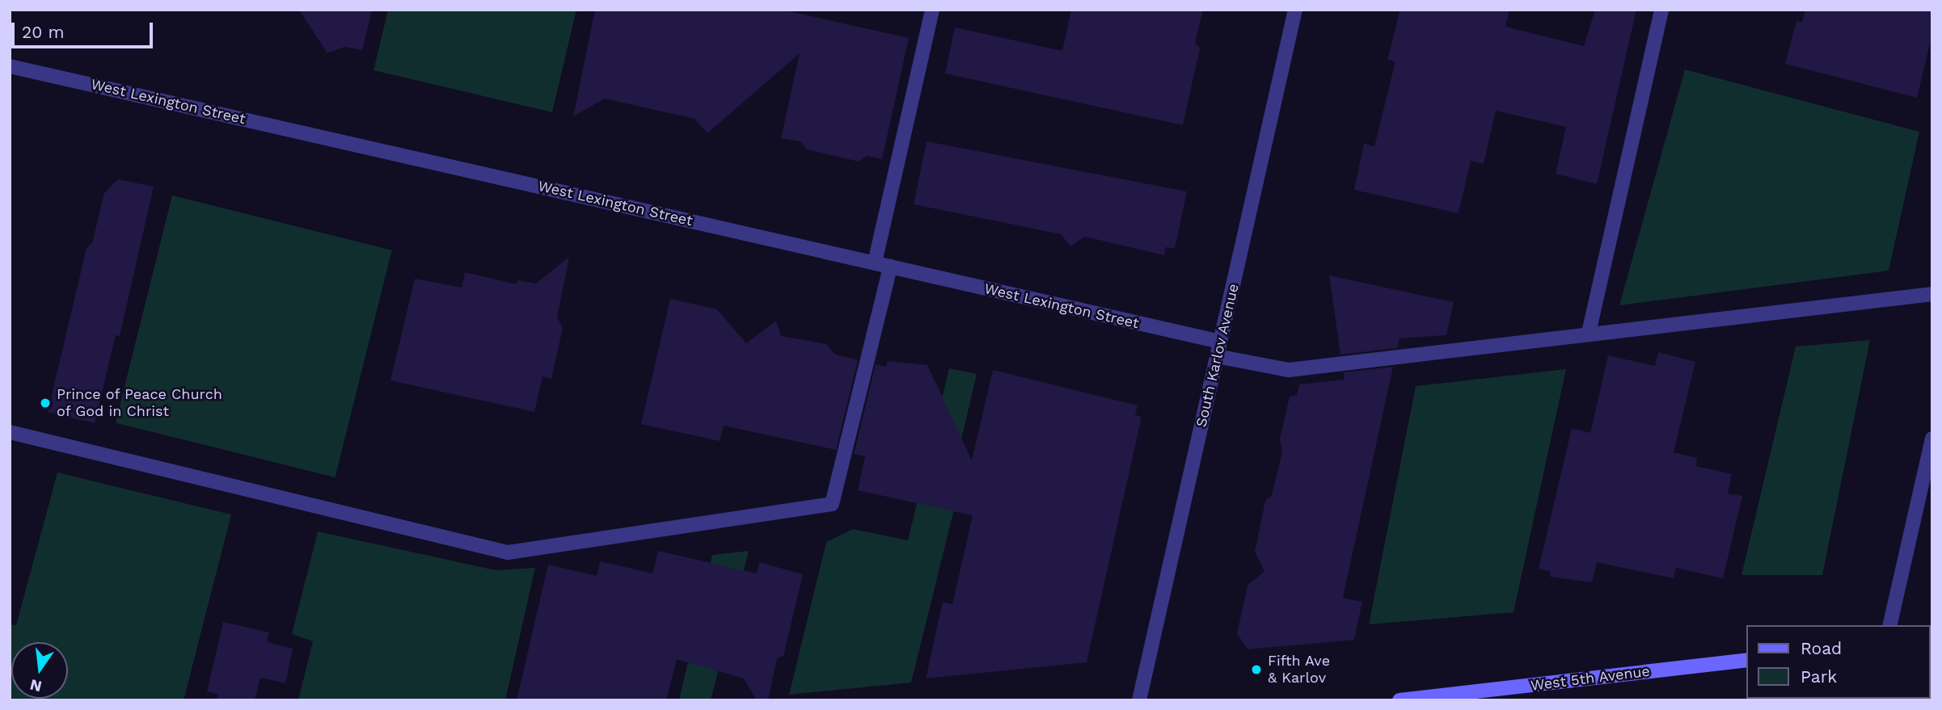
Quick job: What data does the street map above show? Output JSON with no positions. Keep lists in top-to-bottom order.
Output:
{
  "streets": {
    "street": ["West Lexington Street", "South Karlov Avenue", "West 5th Avenue"]
  },
  "crossings": [
    ["West Lexington Street", "South Karlov Avenue"]
  ],
  "places": ["Prince of Peace Church of God in Christ", "Fifth Ave & Karlov"],
  "legend": ["Road", "Park"],
  "scale_bar": "20 m",
  "north": "bottom"
}
